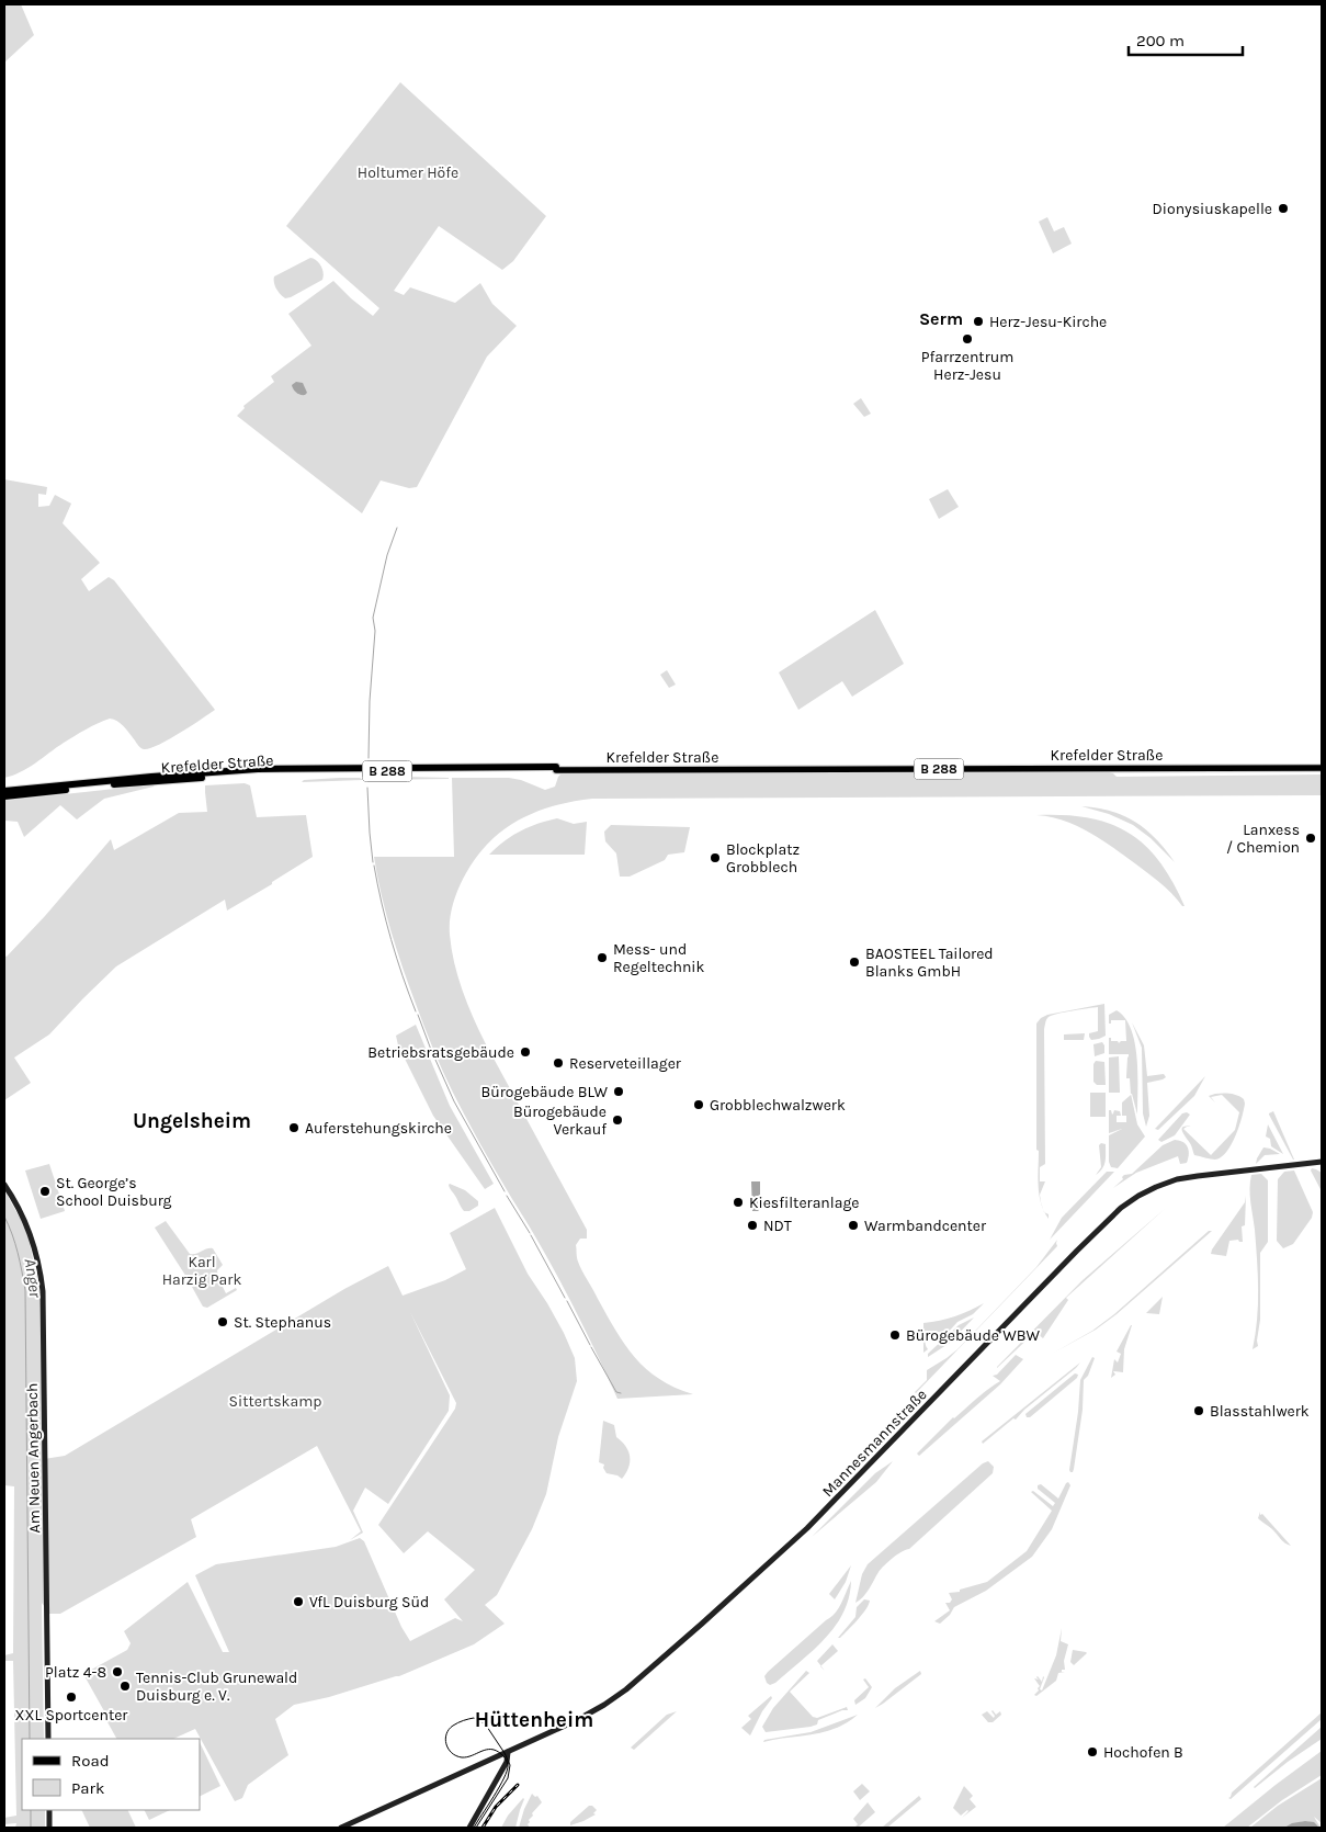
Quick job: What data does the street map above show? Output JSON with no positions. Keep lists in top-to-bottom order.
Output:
{
  "streets": {
    "highway": ["Krefelder Straße", "B 288"],
    "main road": ["Mannesmannstraße", "Am Neuen Angerbach"]
  },
  "districts": ["Serm", "Ungelsheim", "Hüttenheim"],
  "water": ["Anger"],
  "parks": ["Holtumer Höfe", "Karl Harzig Park", "Sittertskamp"],
  "places": [
    "Dionysiuskapelle",
    "Herz-Jesu-Kirche",
    "Pfarrzentrum Herz-Jesu",
    "Lanxess / Chemion",
    "Blockplatz Grobblech",
    "Mess- und Regeltechnik",
    "BAOSTEEL Tailored Blanks GmbH",
    "Betriebsratsgebäude",
    "Reserveteillager",
    "Bürogebäude BLW",
    "Grobblechwalzwerk",
    "Bürogebäude Verkauf",
    "Auferstehungskirche",
    "St. George’s School Duisburg",
    "Kiesfilteranlage",
    "NDT",
    "Warmbandcenter",
    "St. Stephanus",
    "Bürogebäude WBW",
    "Blasstahlwerk",
    "VfL Duisburg Süd",
    "Platz 4-8",
    "Tennis-Club Grunewald Duisburg e. V.",
    "XXL Sportcenter",
    "Hochofen B"
  ],
  "legend": ["Road", "Park"],
  "scale_bar": "200 m"
}
